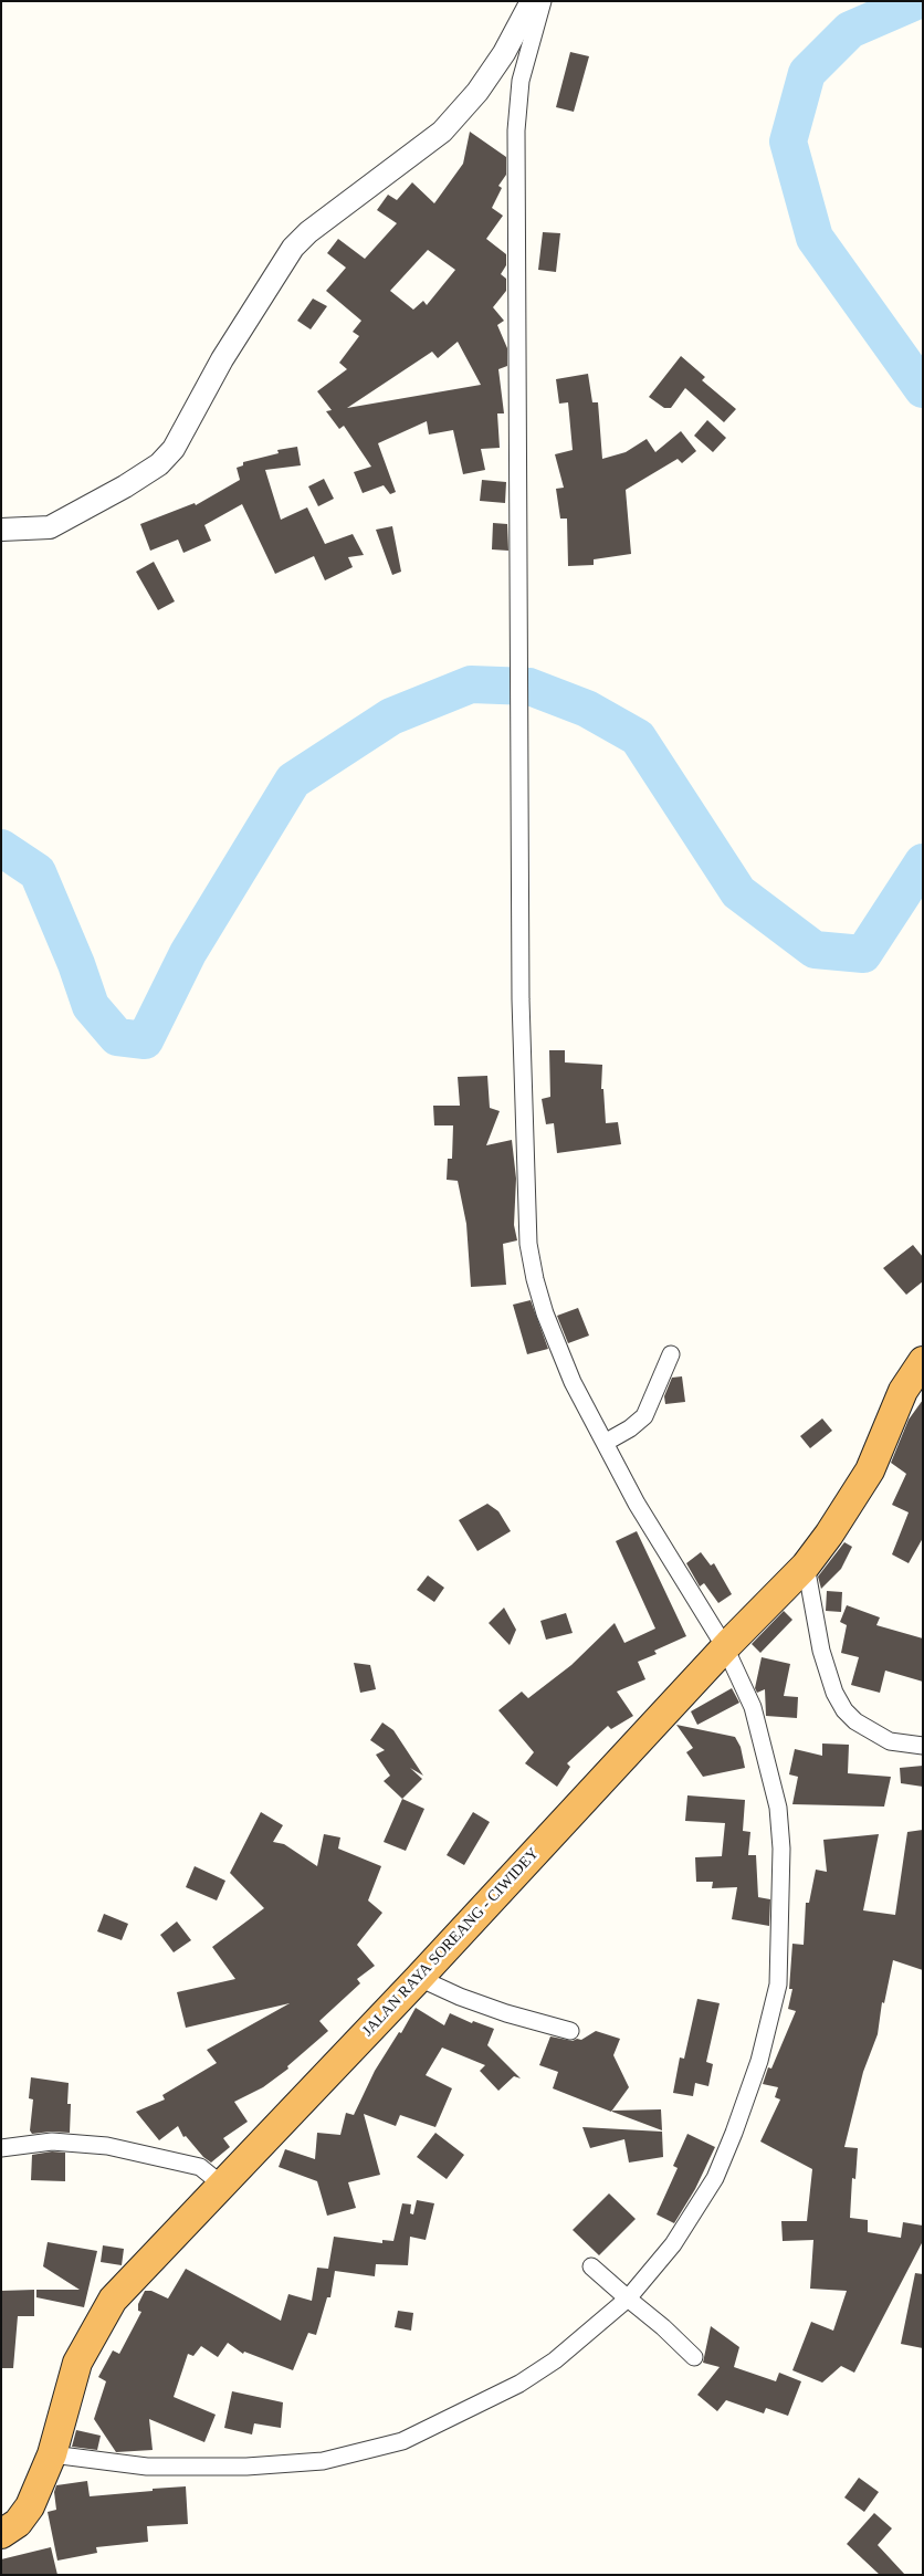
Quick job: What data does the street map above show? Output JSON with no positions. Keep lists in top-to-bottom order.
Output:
{
  "streets": {
    "highway": ["JALAN RAYA SOREANG - CIWIDEY"]
  }
}
